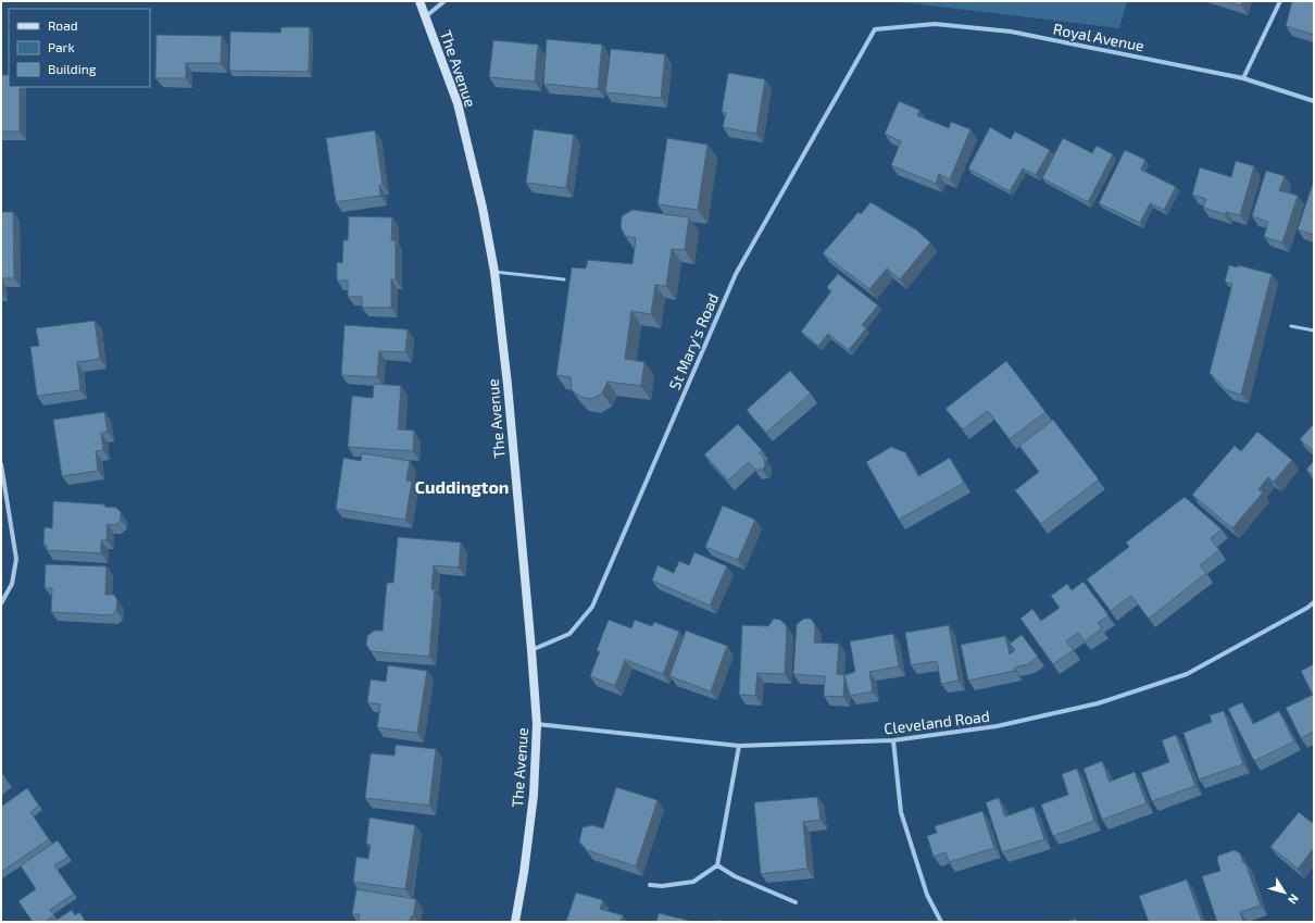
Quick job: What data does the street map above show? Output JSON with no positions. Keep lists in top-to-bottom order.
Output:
{
  "streets": {
    "street": [
      "Royal Avenue",
      "The Avenue",
      "St Mary's Road",
      "Cleveland Road"
    ]
  },
  "crossings": [
    ["Royal Avenue", "St Mary's Road"],
    ["The Avenue", "St Mary's Road"],
    ["The Avenue", "Cleveland Road"]
  ],
  "districts": ["Cuddington"],
  "legend": ["Road", "Park", "Building"],
  "north": "bottom right"
}
